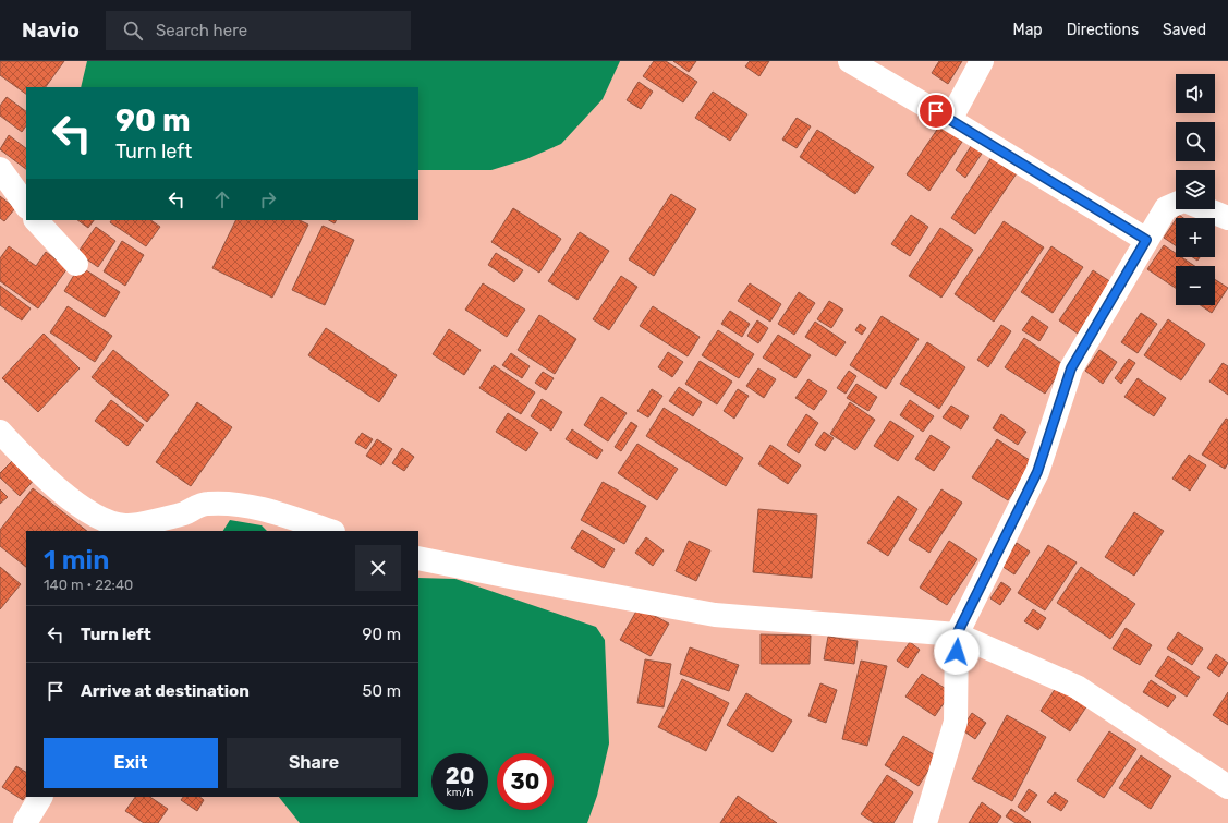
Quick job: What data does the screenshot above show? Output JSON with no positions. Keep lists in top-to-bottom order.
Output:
{
  "page": {
    "header": "Navio",
    "search": "Search here",
    "nav": ["Map", "Directions", "Saved"],
    "map_buttons": ["+", "−"],
    "turn": ["90 m", "Turn left"],
    "heading": ["1 min", "140 m · 22:40"],
    "list": [
      {
        "name": "Turn left",
        "value": "90 m"
      },
      {
        "name": "Arrive at destination",
        "value": "50 m"
      }
    ],
    "buttons": ["Exit", "Share"],
    "speed": "20 km/h",
    "limit": "30"
  }
}
